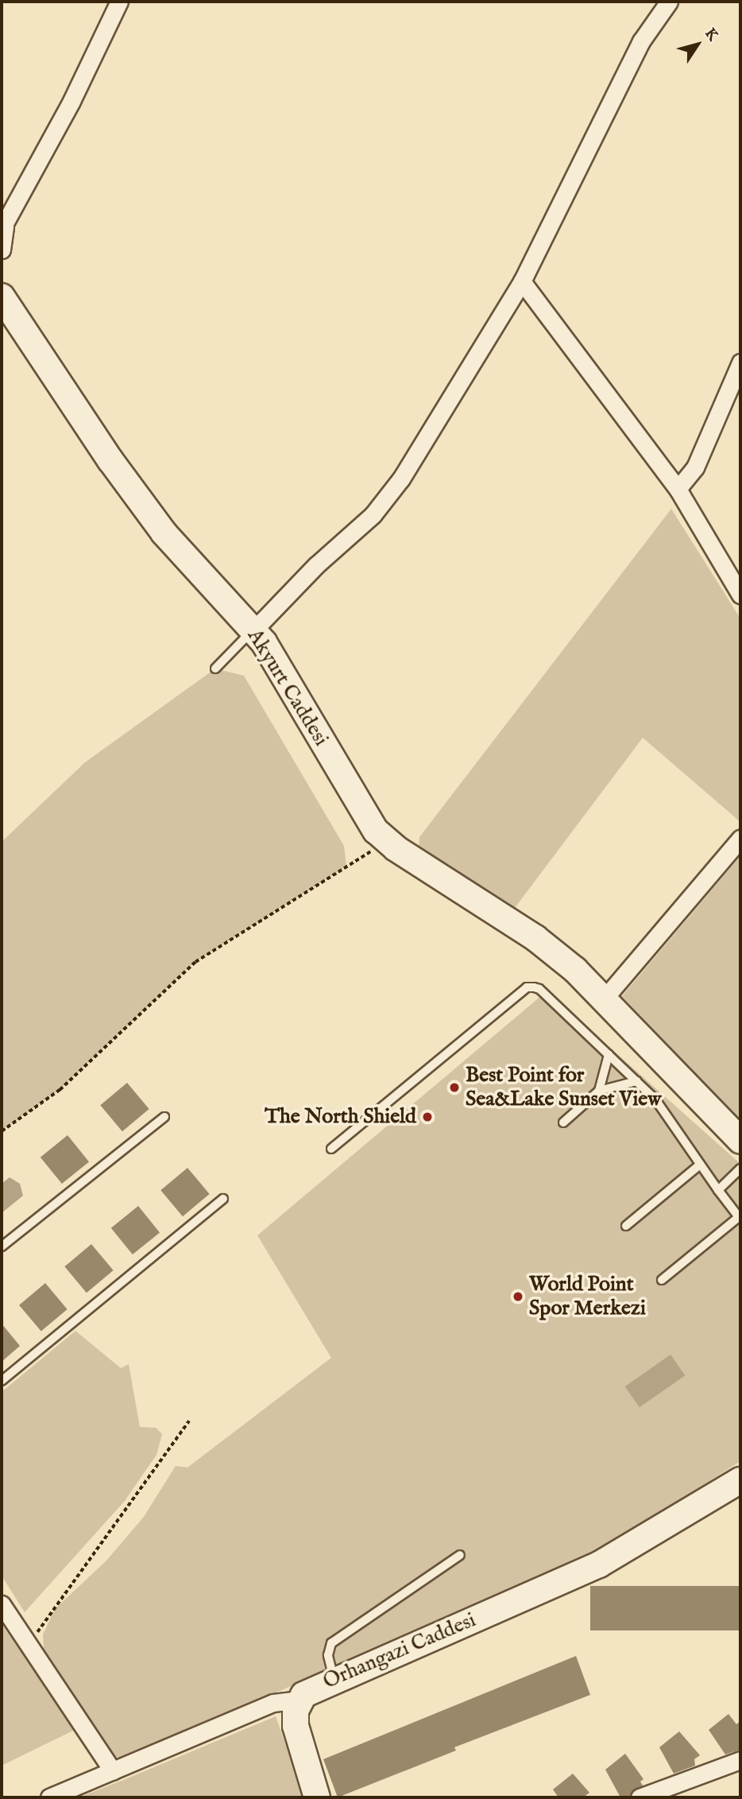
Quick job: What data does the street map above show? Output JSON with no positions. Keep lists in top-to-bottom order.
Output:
{
  "streets": {
    "street": ["Akyurt Caddesi", "Orhangazi Caddesi"]
  },
  "places": ["Best Point for Sea&Lake Sunset View", "The North Shield", "World Point Spor Merkezi"],
  "north": "top right"
}
